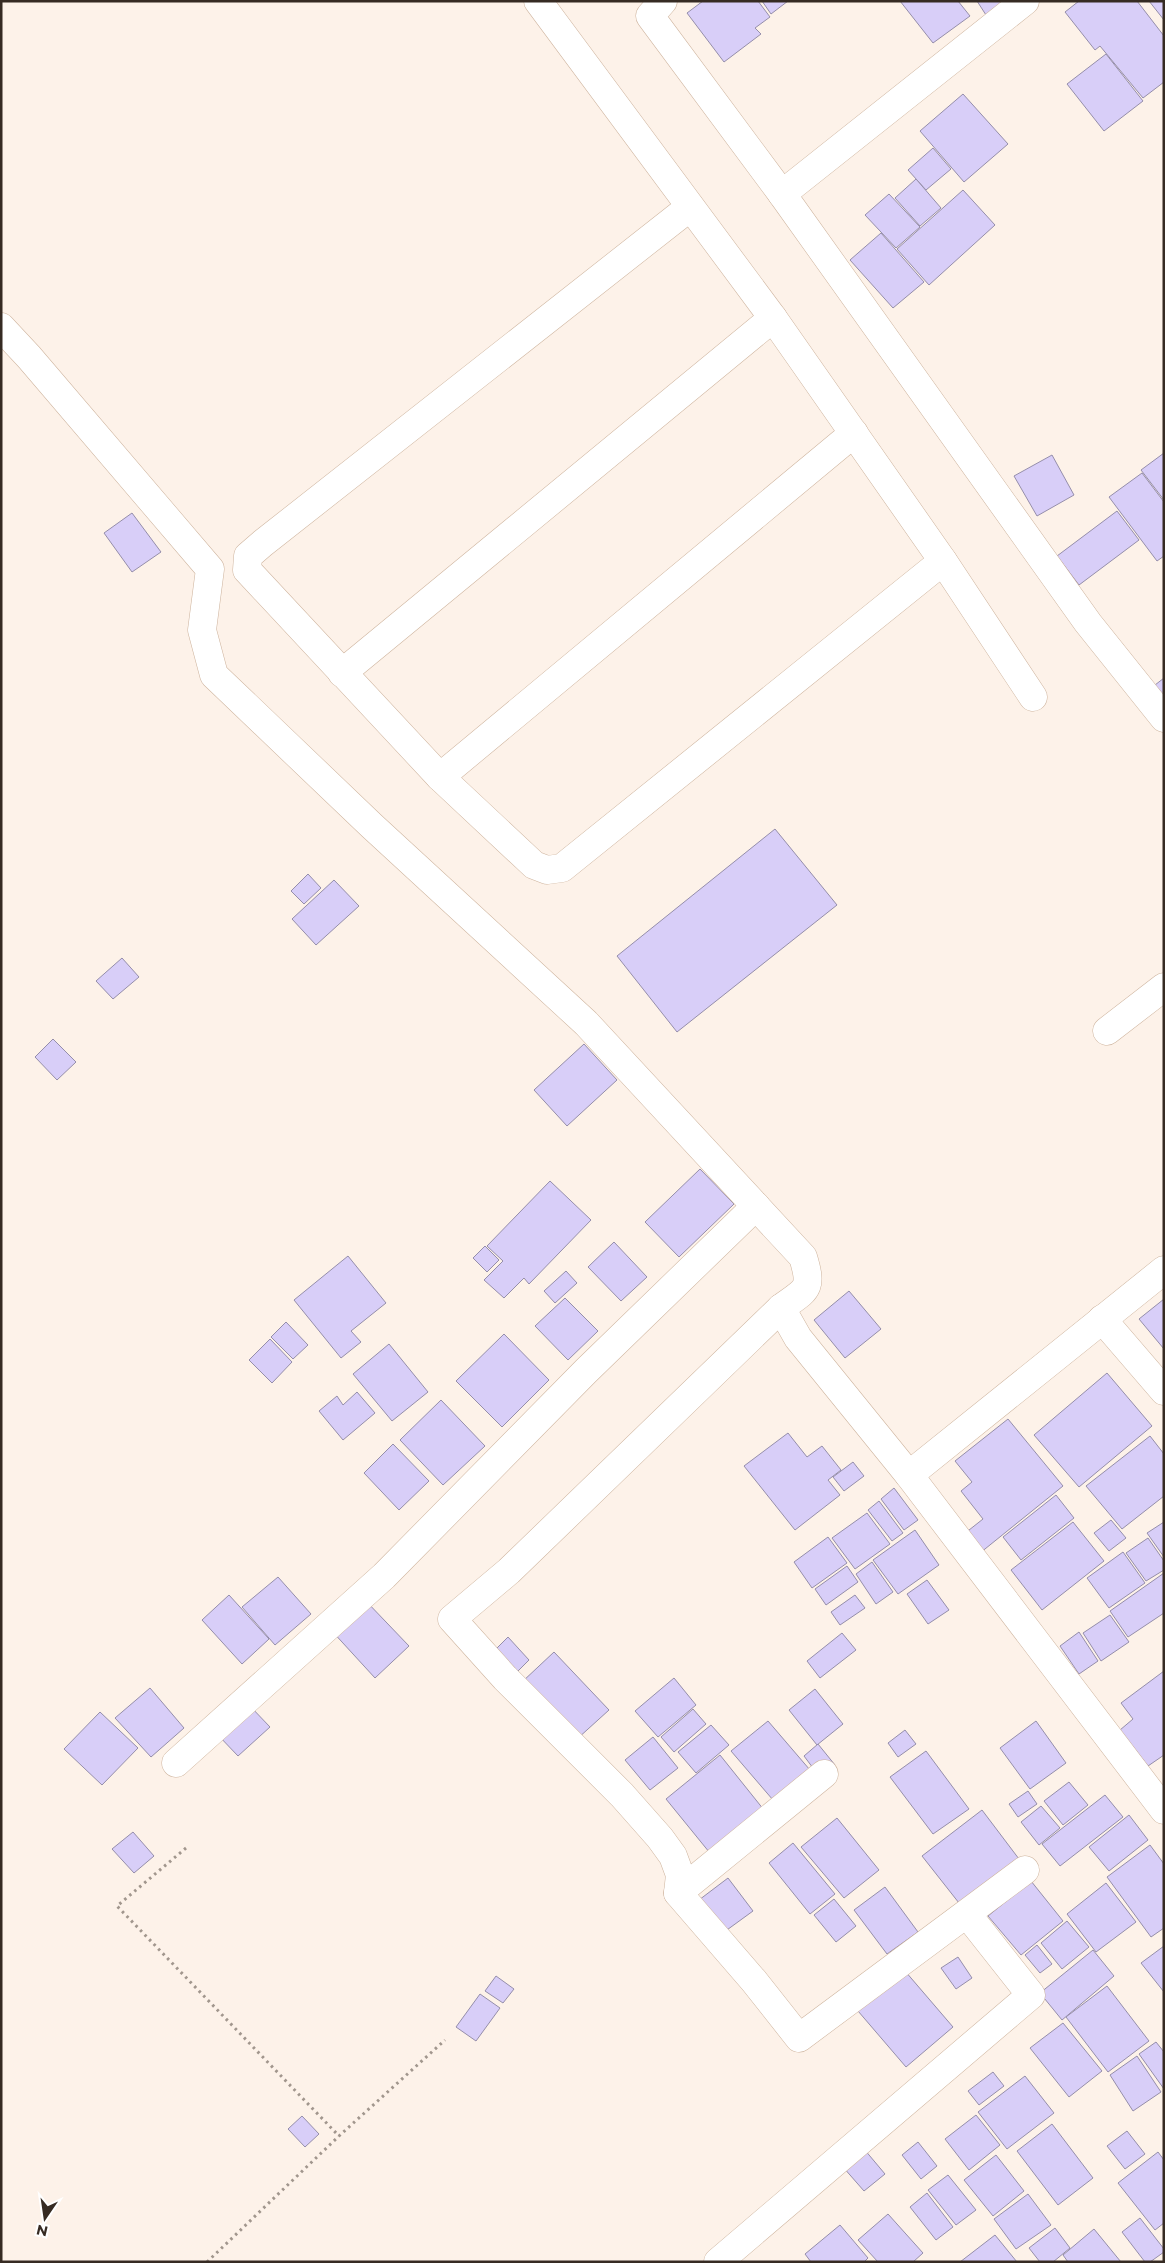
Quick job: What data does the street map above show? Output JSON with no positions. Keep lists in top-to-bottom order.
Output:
{
  "north": "bottom"
}
